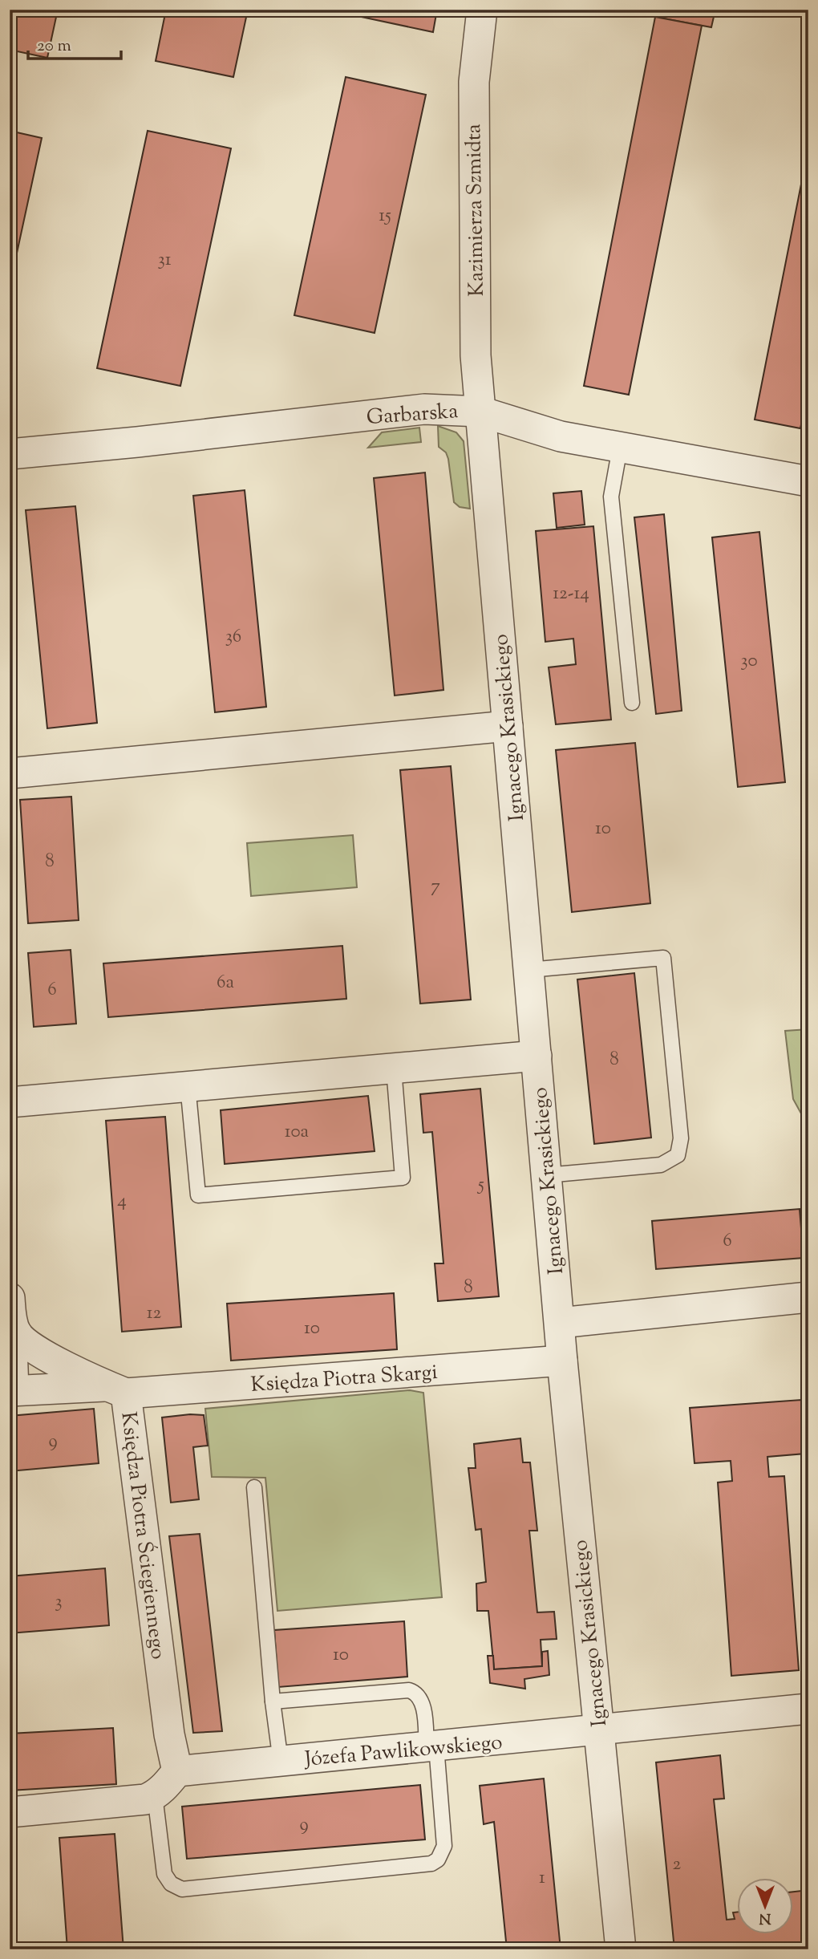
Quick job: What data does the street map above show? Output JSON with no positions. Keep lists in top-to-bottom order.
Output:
{
  "streets": {
    "street": [
      "Kazimierza Szmidta",
      "Garbarska",
      "Ignacego Krasickiego",
      "Księdza Piotra Skargi",
      "Księdza Piotra Ściegiennego",
      "Józefa Pawlikowskiego"
    ]
  },
  "crossings": [
    ["Kazimierza Szmidta", "Garbarska"],
    ["Kazimierza Szmidta", "Ignacego Krasickiego"],
    ["Garbarska", "Ignacego Krasickiego"],
    ["Ignacego Krasickiego", "Księdza Piotra Skargi"],
    ["Ignacego Krasickiego", "Józefa Pawlikowskiego"],
    ["Księdza Piotra Skargi", "Księdza Piotra Ściegiennego"],
    ["Księdza Piotra Ściegiennego", "Józefa Pawlikowskiego"]
  ],
  "house_numbers": [
    "15",
    "31",
    "12-14",
    "36",
    "30",
    "10",
    "8",
    "7",
    "6a",
    "6",
    "8",
    "10a",
    "5",
    "4",
    "6",
    "8",
    "12",
    "10",
    "9",
    "3",
    "10",
    "9",
    "2",
    "1"
  ],
  "scale_bar": "20 m",
  "north": "bottom"
}
